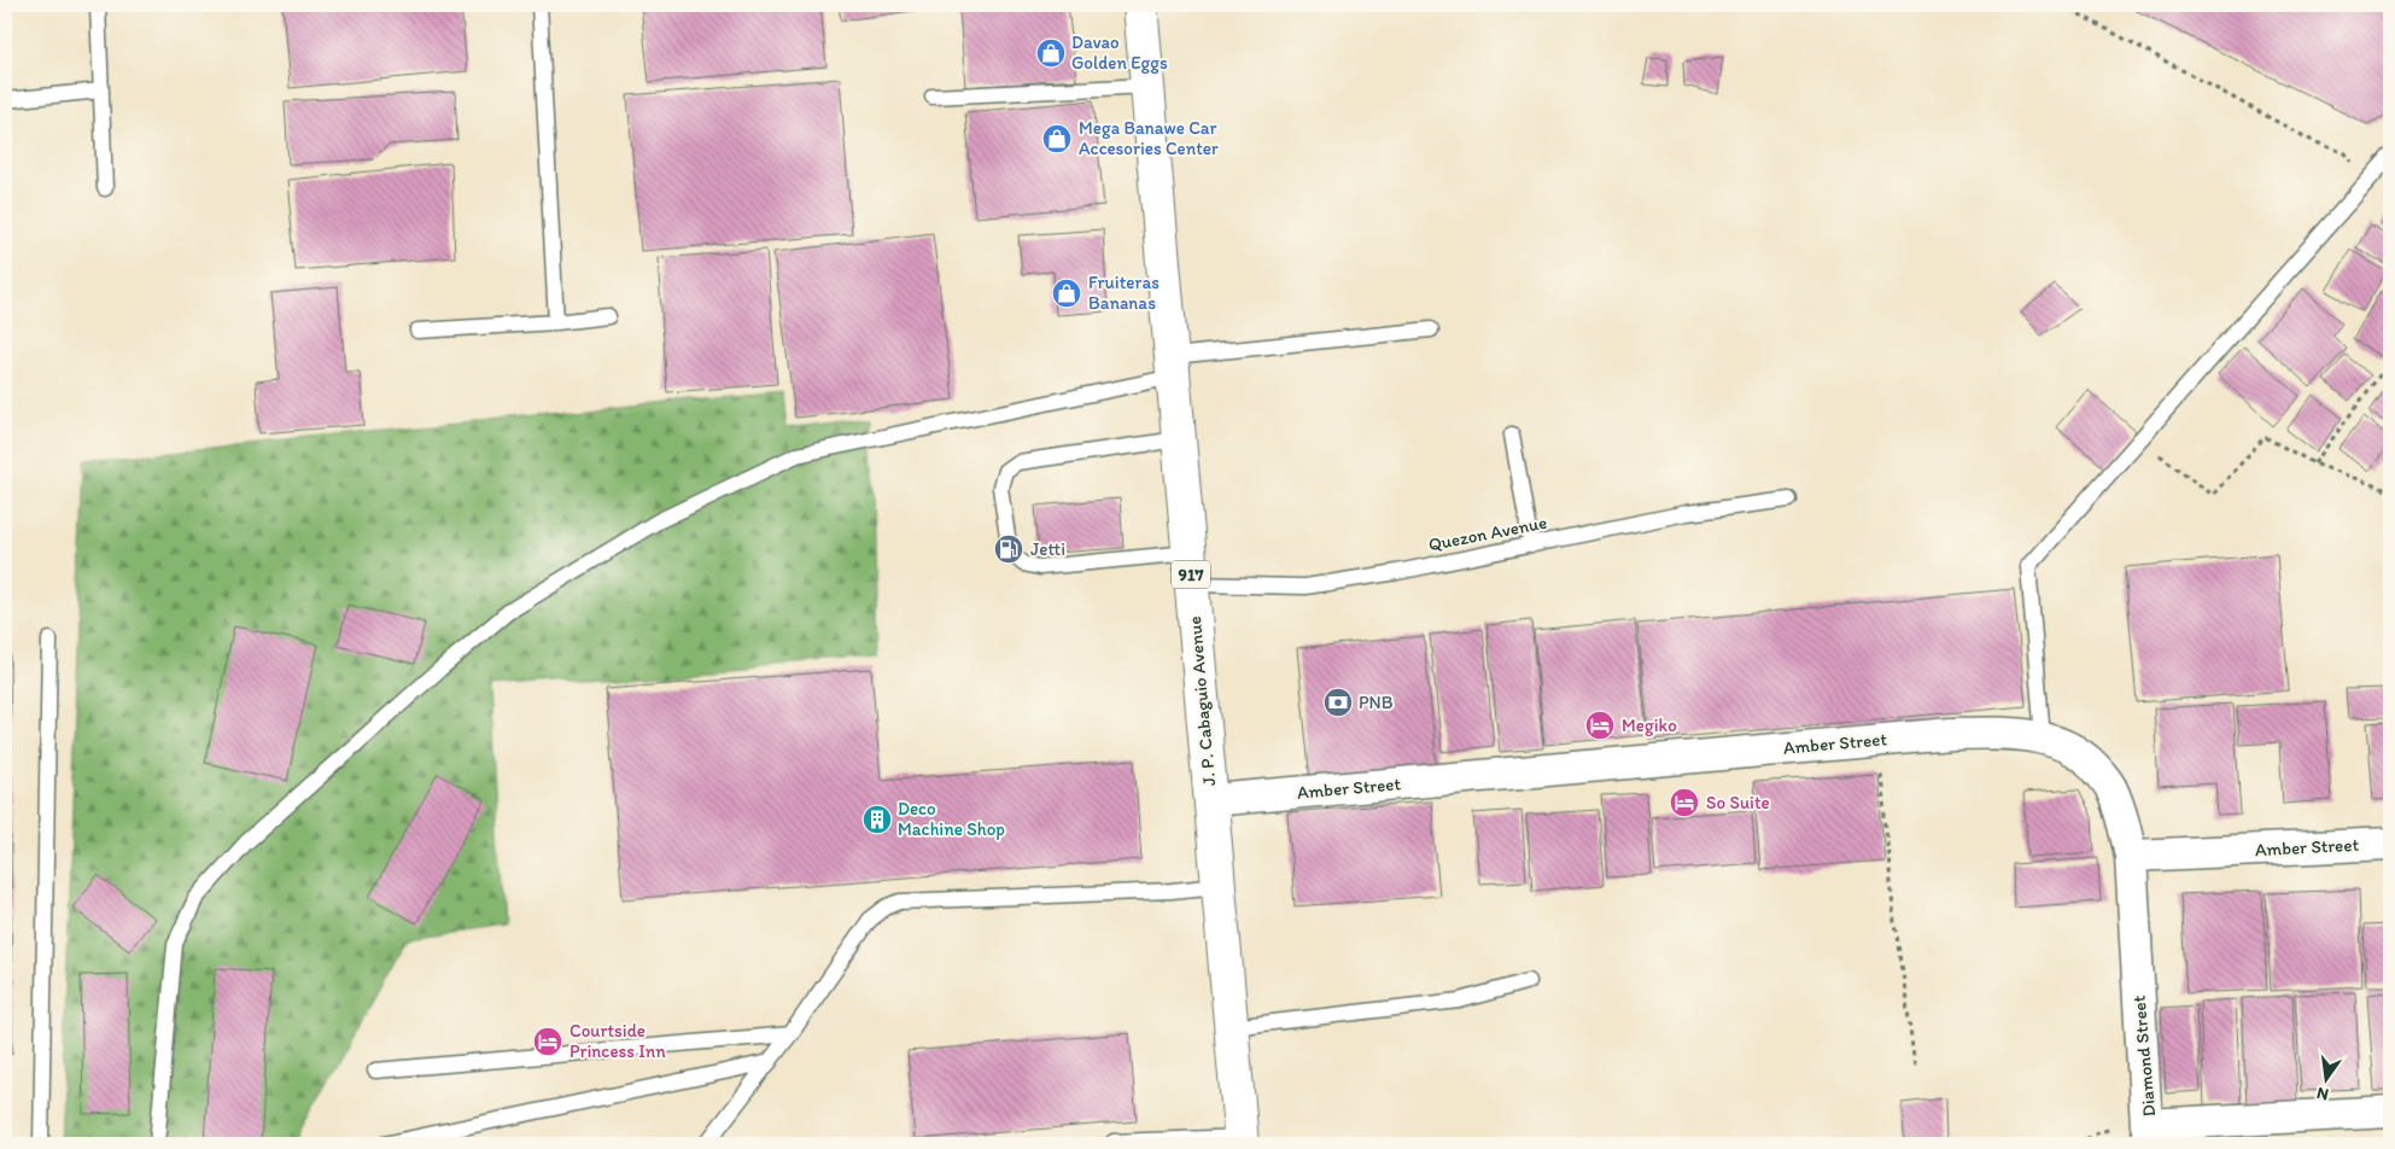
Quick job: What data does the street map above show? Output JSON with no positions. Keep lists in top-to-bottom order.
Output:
{
  "streets": {
    "main road": ["917", "J. P. Cabaguio Avenue"],
    "street": ["Amber Street", "Diamond Street"],
    "lane": ["Quezon Avenue"]
  },
  "crossings": [
    ["Quezon Avenue", "J. P. Cabaguio Avenue"],
    ["J. P. Cabaguio Avenue", "Amber Street"],
    ["Amber Street", "Diamond Street"]
  ],
  "places": {
    "shop": ["Davao Golden Eggs", "Mega Banawe Car Accesories Center", "Fruiteras Bananas"],
    "fuel station": ["Jetti"],
    "bank": ["PNB"],
    "hotel": ["Megiko", "So Suite", "Courtside Princess Inn"],
    "building": ["Deco Machine Shop"]
  },
  "north": "bottom"
}
